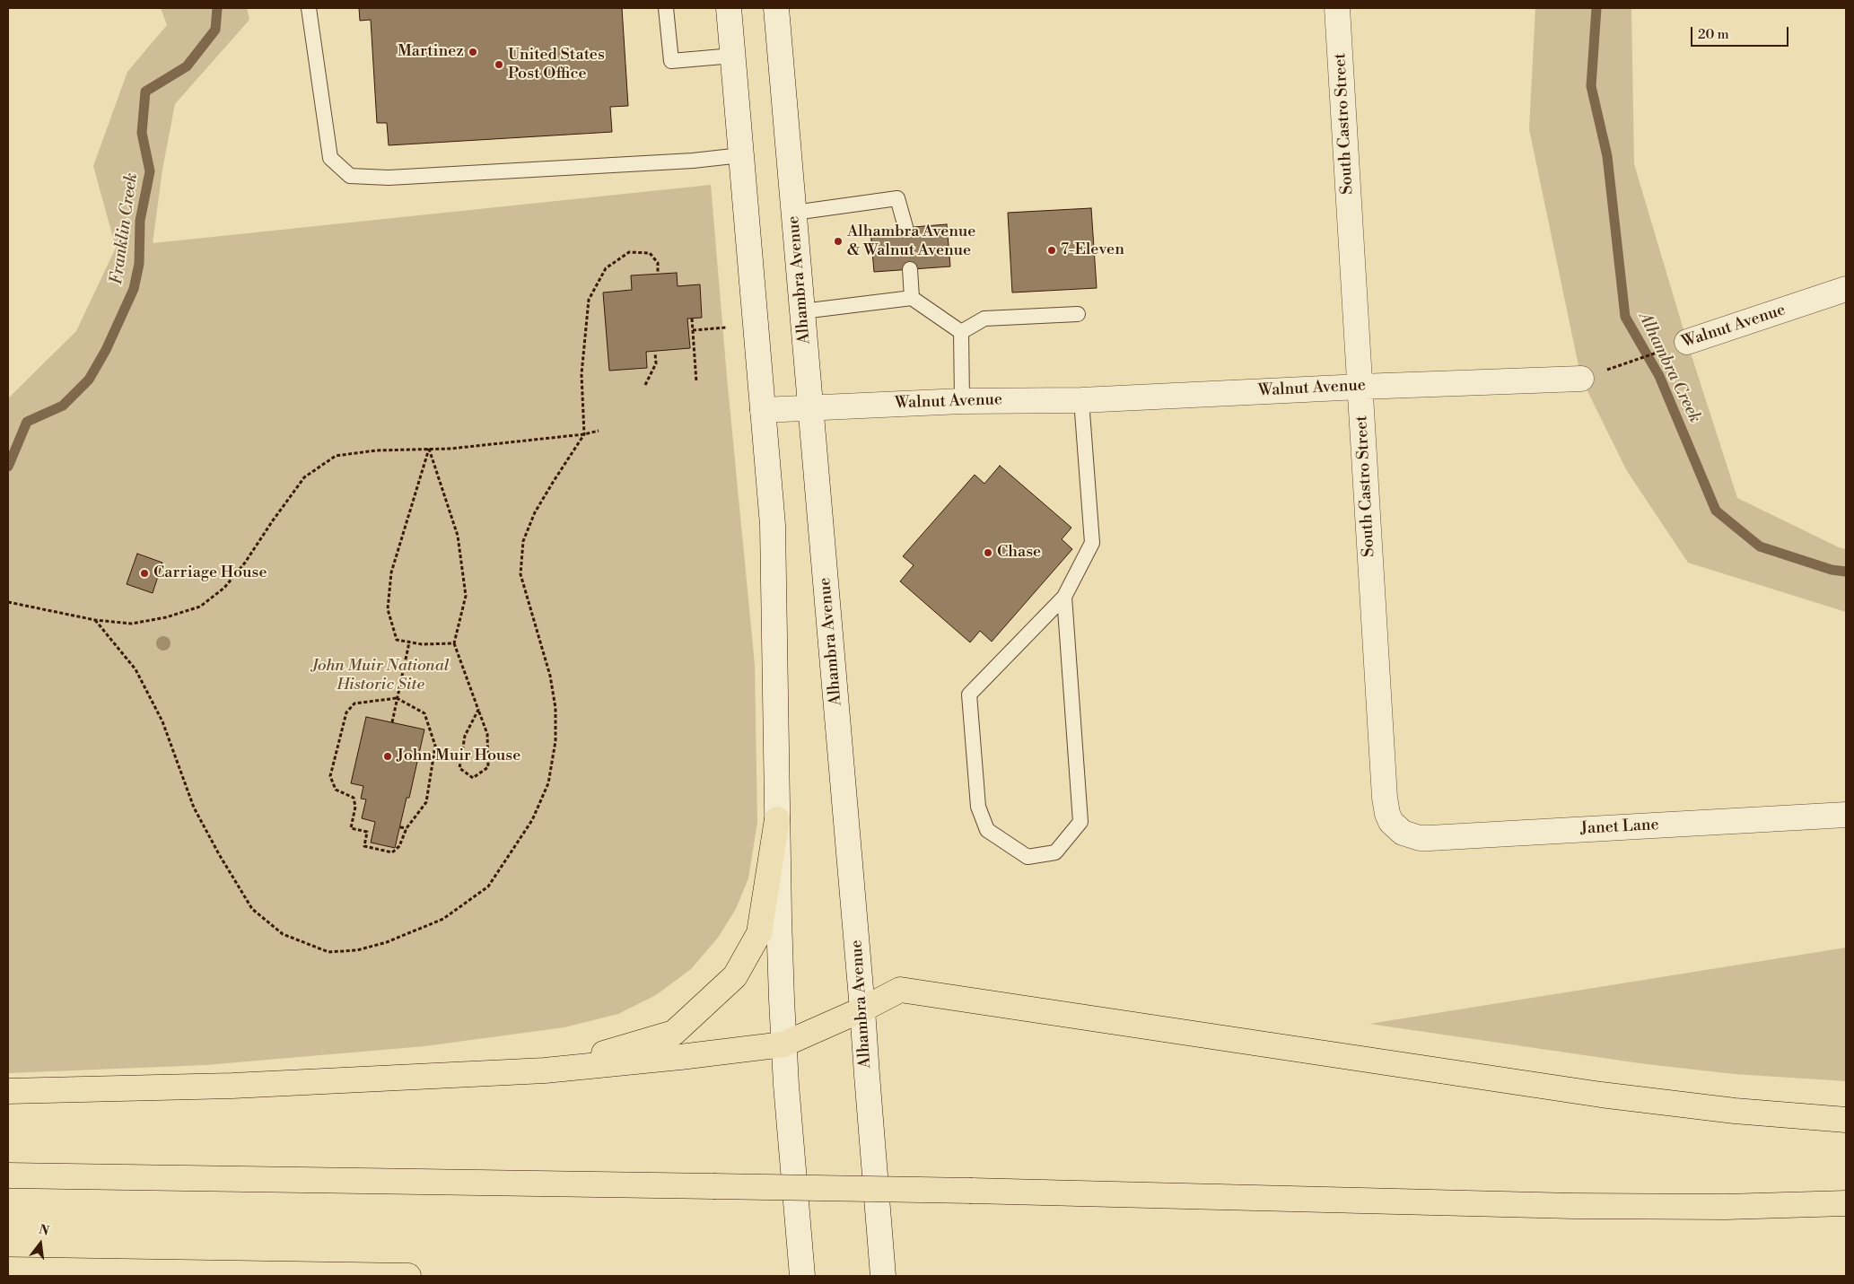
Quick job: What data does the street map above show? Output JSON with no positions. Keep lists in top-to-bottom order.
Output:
{
  "streets": {
    "main road": [
      "South Castro Street",
      "Alhambra Avenue",
      "Walnut Avenue",
      "Janet Lane"
    ]
  },
  "crossings": [
    ["South Castro Street", "Walnut Avenue"],
    ["South Castro Street", "Janet Lane"],
    ["Alhambra Avenue", "Walnut Avenue"]
  ],
  "water": ["Franklin Creek", "Alhambra Creek"],
  "parks": ["John Muir National Historic Site"],
  "places": [
    "Martinez",
    "United States Post Office",
    "Alhambra Avenue & Walnut Avenue",
    "7-Eleven",
    "Chase",
    "Carriage House",
    "John Muir House"
  ],
  "scale_bar": "20 m",
  "north": "top"
}
